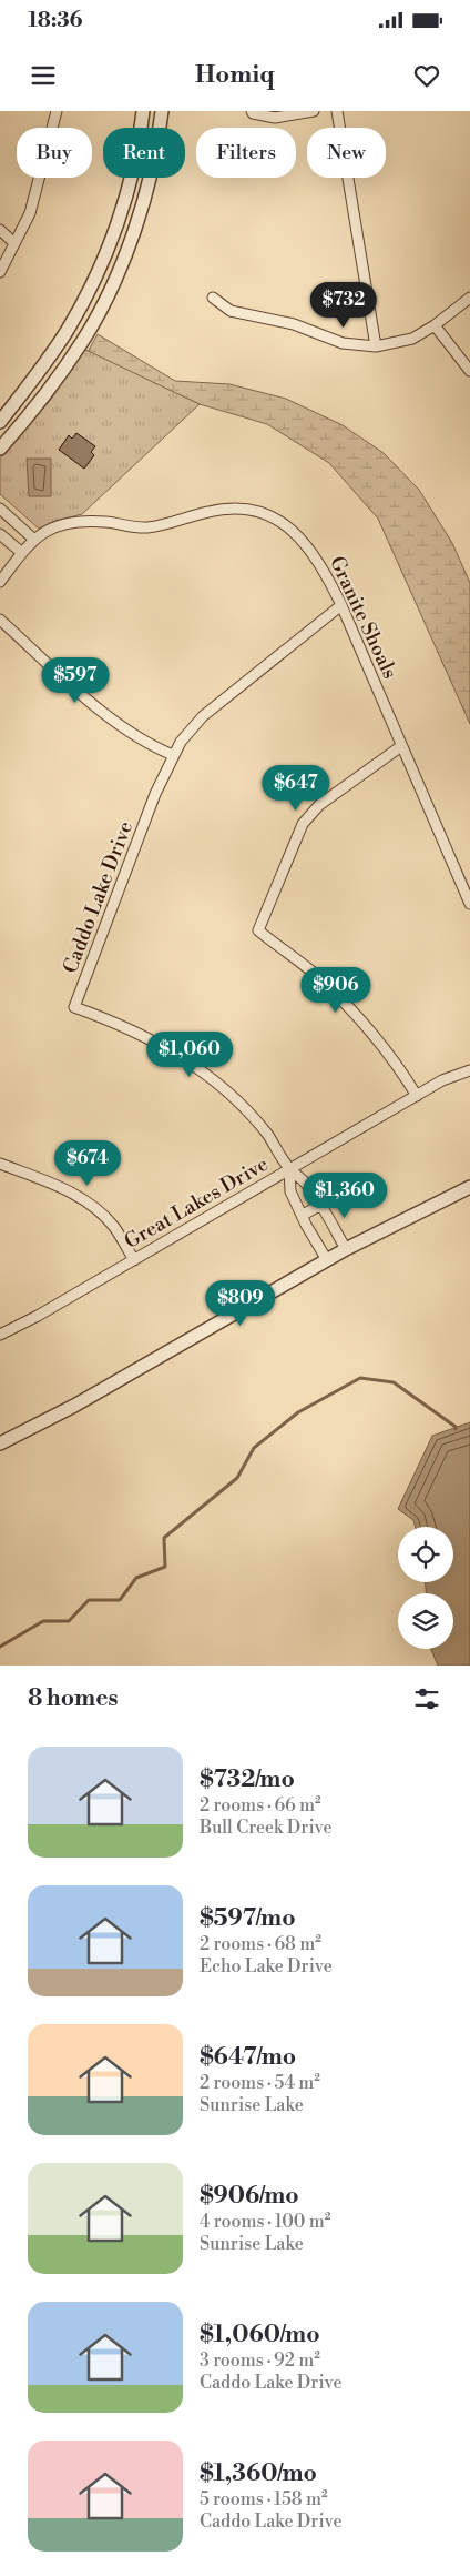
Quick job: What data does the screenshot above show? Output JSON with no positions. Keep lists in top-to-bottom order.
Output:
{
  "streets": {
    "street": ["Granite Shoals", "Caddo Lake Drive", "Great Lakes Drive"]
  },
  "crossings": [
    ["Granite Shoals", "Caddo Lake Drive"],
    ["Caddo Lake Drive", "Great Lakes Drive"]
  ],
  "page": {
    "status": "18:36",
    "header": "Homiq",
    "chip": [
      "Buy",
      "Rent",
      "Filters",
      "New"
    ],
    "price": [
      "$732",
      "$597",
      "$647",
      "$906",
      "$1,060",
      "$674",
      "$1,360",
      "$809"
    ],
    "heading": "8 homes",
    "list": [
      {
        "name": "$732/mo",
        "note": "2 rooms · 66 m² · Bull Creek Drive"
      },
      {
        "name": "$597/mo",
        "note": "2 rooms · 68 m² · Echo Lake Drive"
      },
      {
        "name": "$647/mo",
        "note": "2 rooms · 54 m² · Sunrise Lake"
      },
      {
        "name": "$906/mo",
        "note": "4 rooms · 100 m² · Sunrise Lake"
      },
      {
        "name": "$1,060/mo",
        "note": "3 rooms · 92 m² · Caddo Lake Drive"
      },
      {
        "name": "$1,360/mo",
        "note": "5 rooms · 158 m² · Caddo Lake Drive"
      }
    ]
  }
}
